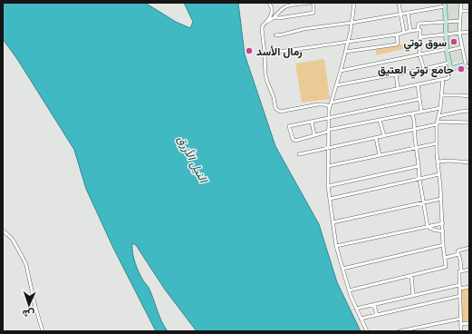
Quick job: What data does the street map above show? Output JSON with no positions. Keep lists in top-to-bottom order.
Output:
{
  "water": ["النيل الأزرق"],
  "places": ["سوق توتي", "رمال الأسد", "جامع توتي العتيق"],
  "north": "bottom"
}
